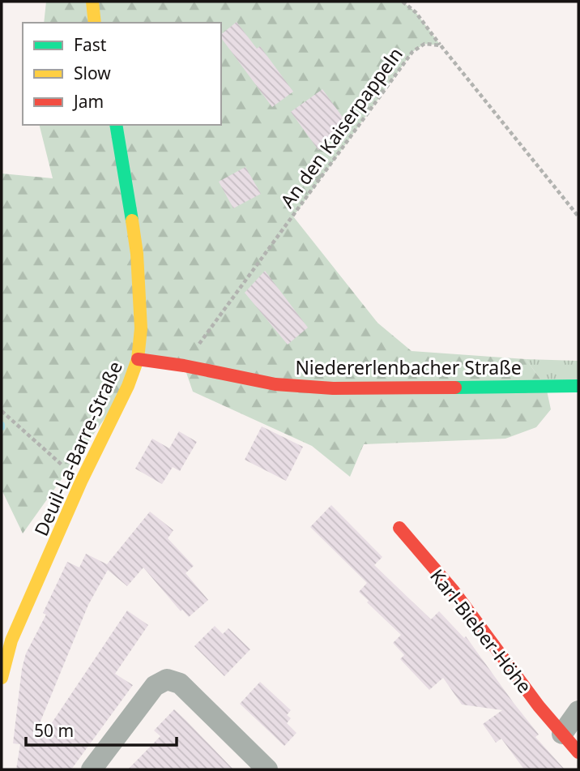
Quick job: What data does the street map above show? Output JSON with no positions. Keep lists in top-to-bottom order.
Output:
{
  "streets": {
    "street": ["Niedererlenbacher Straße", "Deuil-La-Barre-Straße", "Karl-Bieber-Höhe"],
    "path": ["An den Kaiserpappeln"]
  },
  "crossings": [
    ["An den Kaiserpappeln", "Niedererlenbacher Straße"],
    ["Niedererlenbacher Straße", "Deuil-La-Barre-Straße"]
  ],
  "legend": ["Fast", "Slow", "Jam"],
  "scale_bar": "50 m"
}
